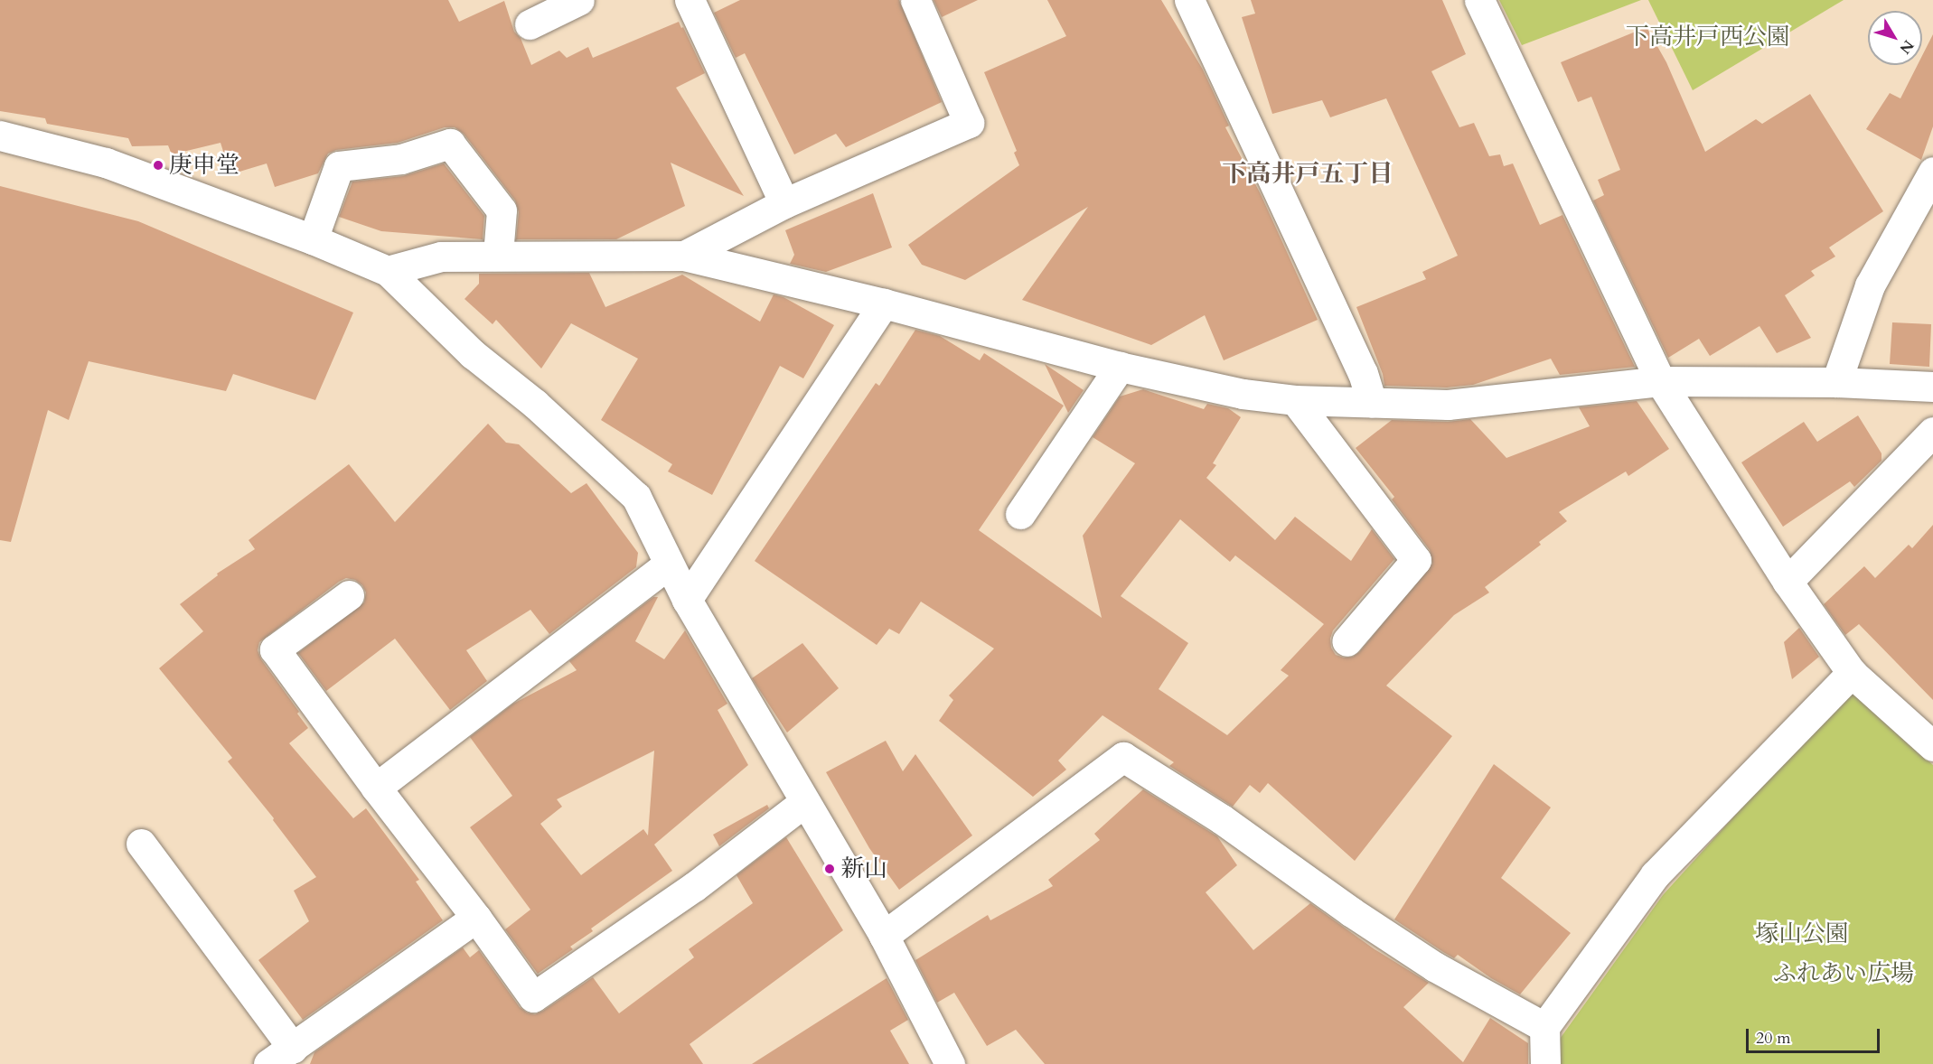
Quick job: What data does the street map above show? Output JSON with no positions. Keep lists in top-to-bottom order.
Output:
{
  "districts": ["下高井戸五丁目"],
  "parks": ["下高井戸西公園", "塚山公園", "ふれあい広場"],
  "places": ["庚申堂", "新山"],
  "scale_bar": "20 m",
  "north": "bottom right"
}
